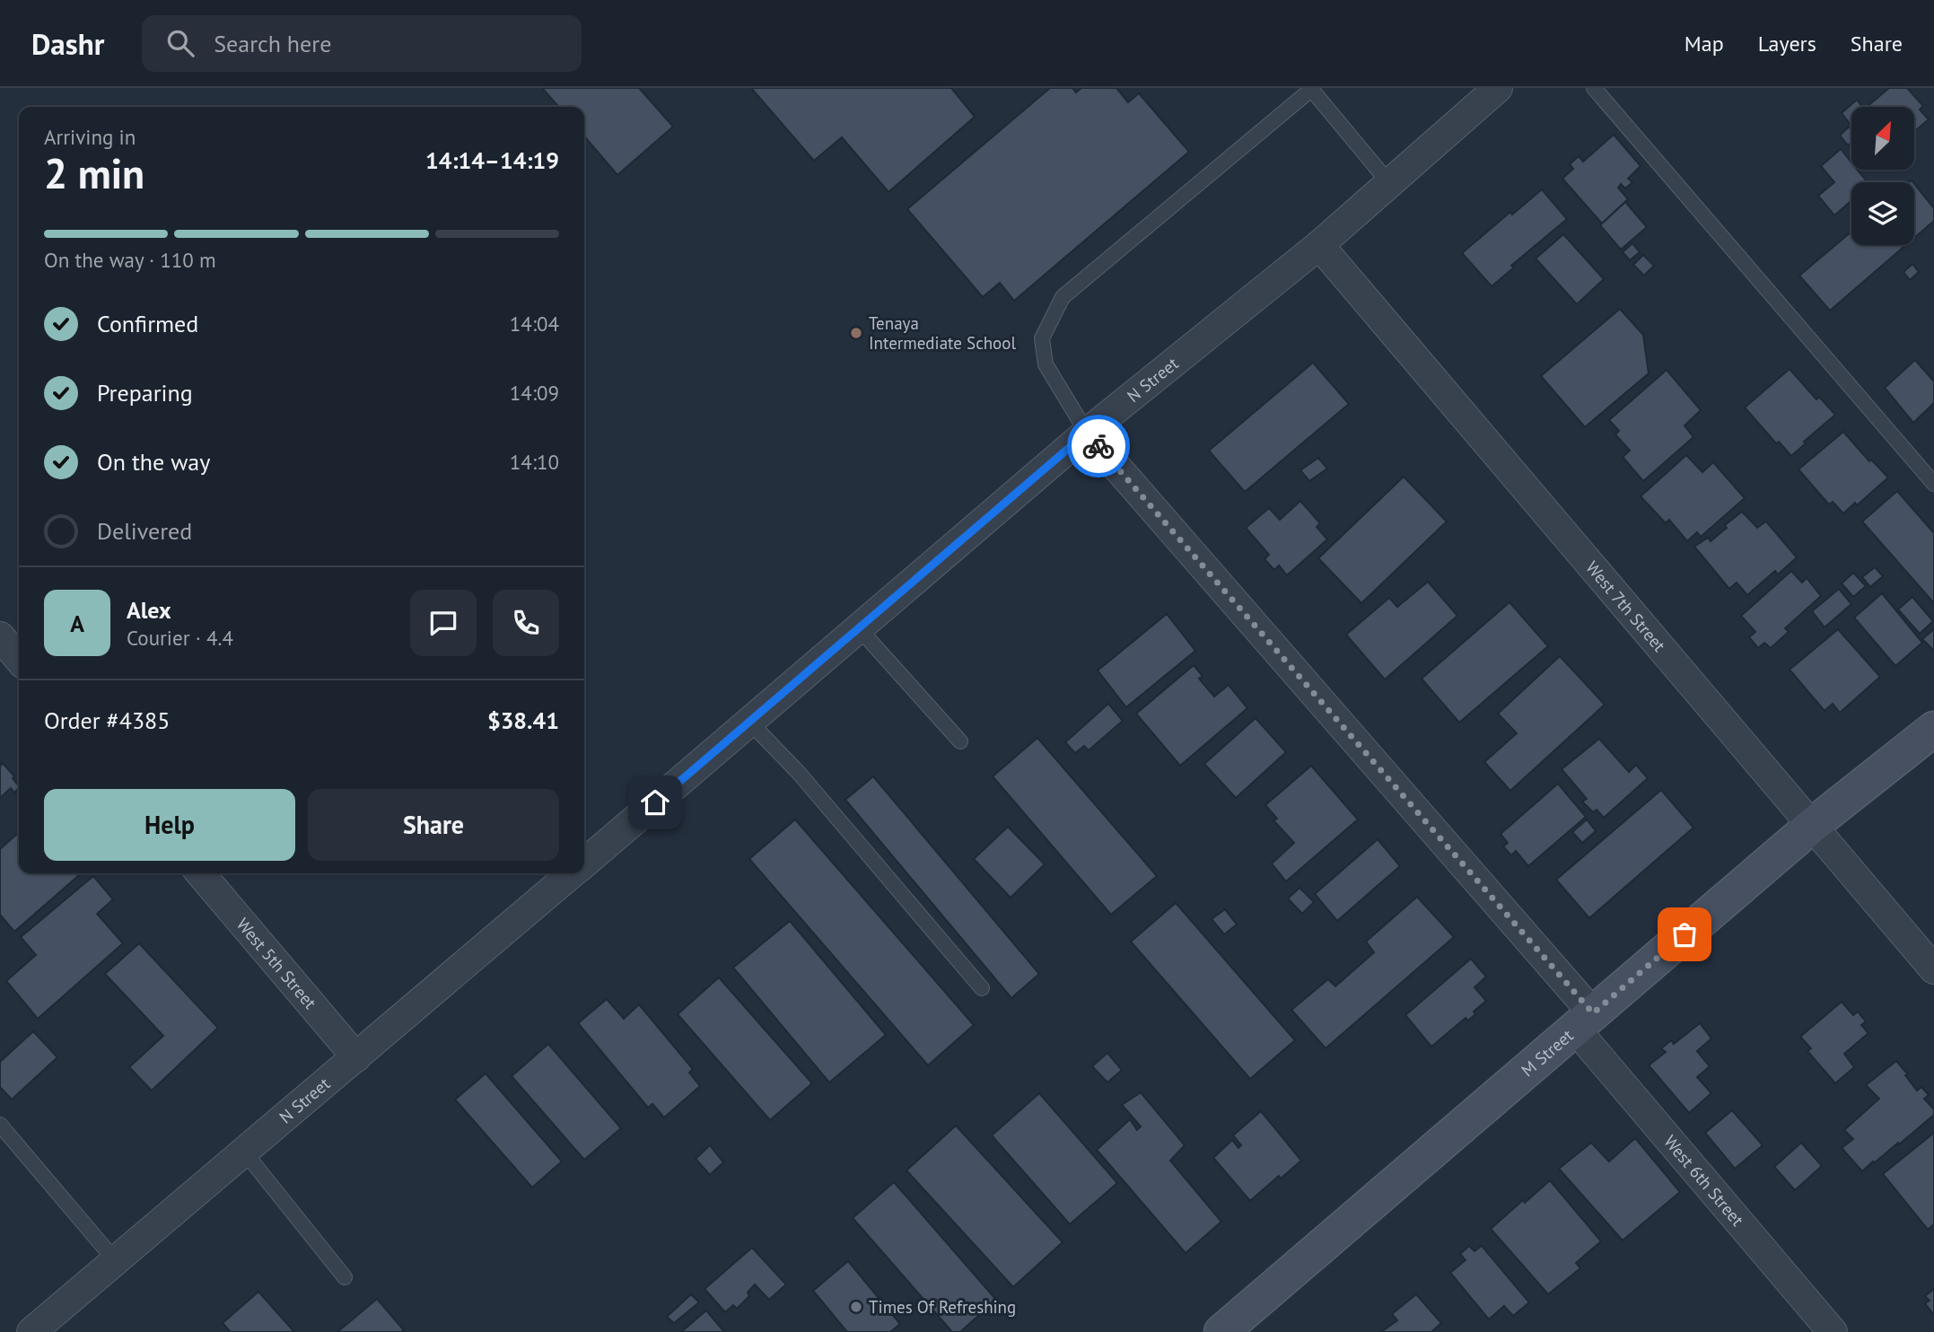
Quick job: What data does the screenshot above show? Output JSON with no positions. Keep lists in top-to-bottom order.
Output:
{
  "streets": {
    "street": [
      "N Street",
      "West 7th Street",
      "West 5th Street",
      "M Street",
      "West 6th Street"
    ]
  },
  "crossings": [
    ["N Street", "West 7th Street"],
    ["N Street", "West 5th Street"],
    ["N Street", "West 6th Street"],
    ["West 7th Street", "M Street"],
    ["M Street", "West 6th Street"]
  ],
  "places": ["Tenaya Intermediate School", "Times Of Refreshing"],
  "north": "top right",
  "page": {
    "header": "Dashr",
    "search": "Search here",
    "nav": ["Map", "Layers", "Share"],
    "heading": ["2 min", "Arriving in", "14:14–14:19"],
    "panel": [
      "Alex",
      "Courier · 4.4",
      "Order #4385",
      "$38.41"
    ],
    "bar": "On the way · 110 m",
    "list": [
      ["Confirmed", "14:04"],
      ["Preparing", "14:09"],
      ["On the way", "14:10"],
      "Delivered"
    ],
    "round": "A",
    "buttons": ["Help", "Share"]
  }
}
